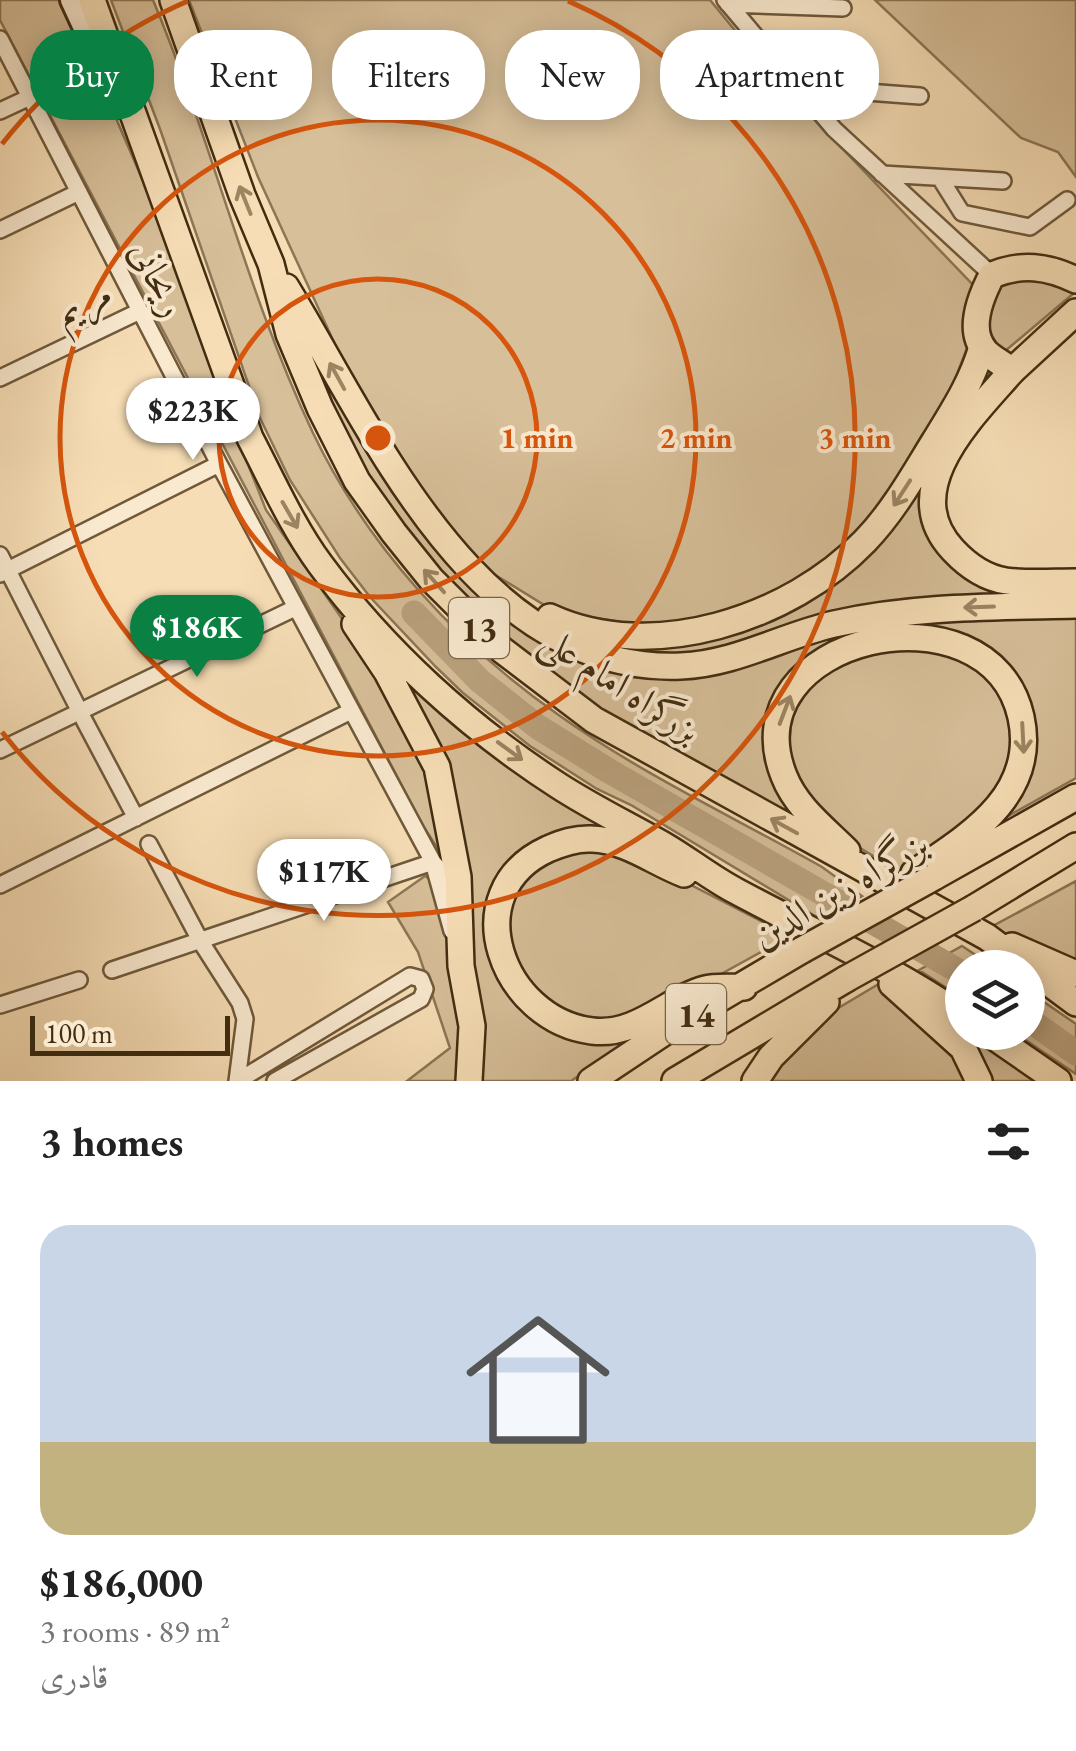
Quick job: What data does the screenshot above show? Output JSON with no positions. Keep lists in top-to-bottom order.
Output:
{
  "streets": {
    "main road": [
      "13",
      "بزرگراه امام علی",
      "بزرگراه زین الدین",
      "14"
    ],
    "street": ["ریحانی", "مریم"]
  },
  "crossings": [
    ["ریحانی", "مریم"]
  ],
  "scale_bar": "100 m",
  "page": {
    "chip": [
      "Buy",
      "Rent",
      "Filters",
      "New",
      "Apartment"
    ],
    "price": ["$223K", "$186K", "$117K"],
    "scale": "100 m",
    "heading": "3 homes",
    "list": [
      {
        "name": "$186,000",
        "note": "3 rooms · 89 m² · قادری"
      }
    ]
  },
  "rings": ["1 min", "2 min", "3 min"]
}
